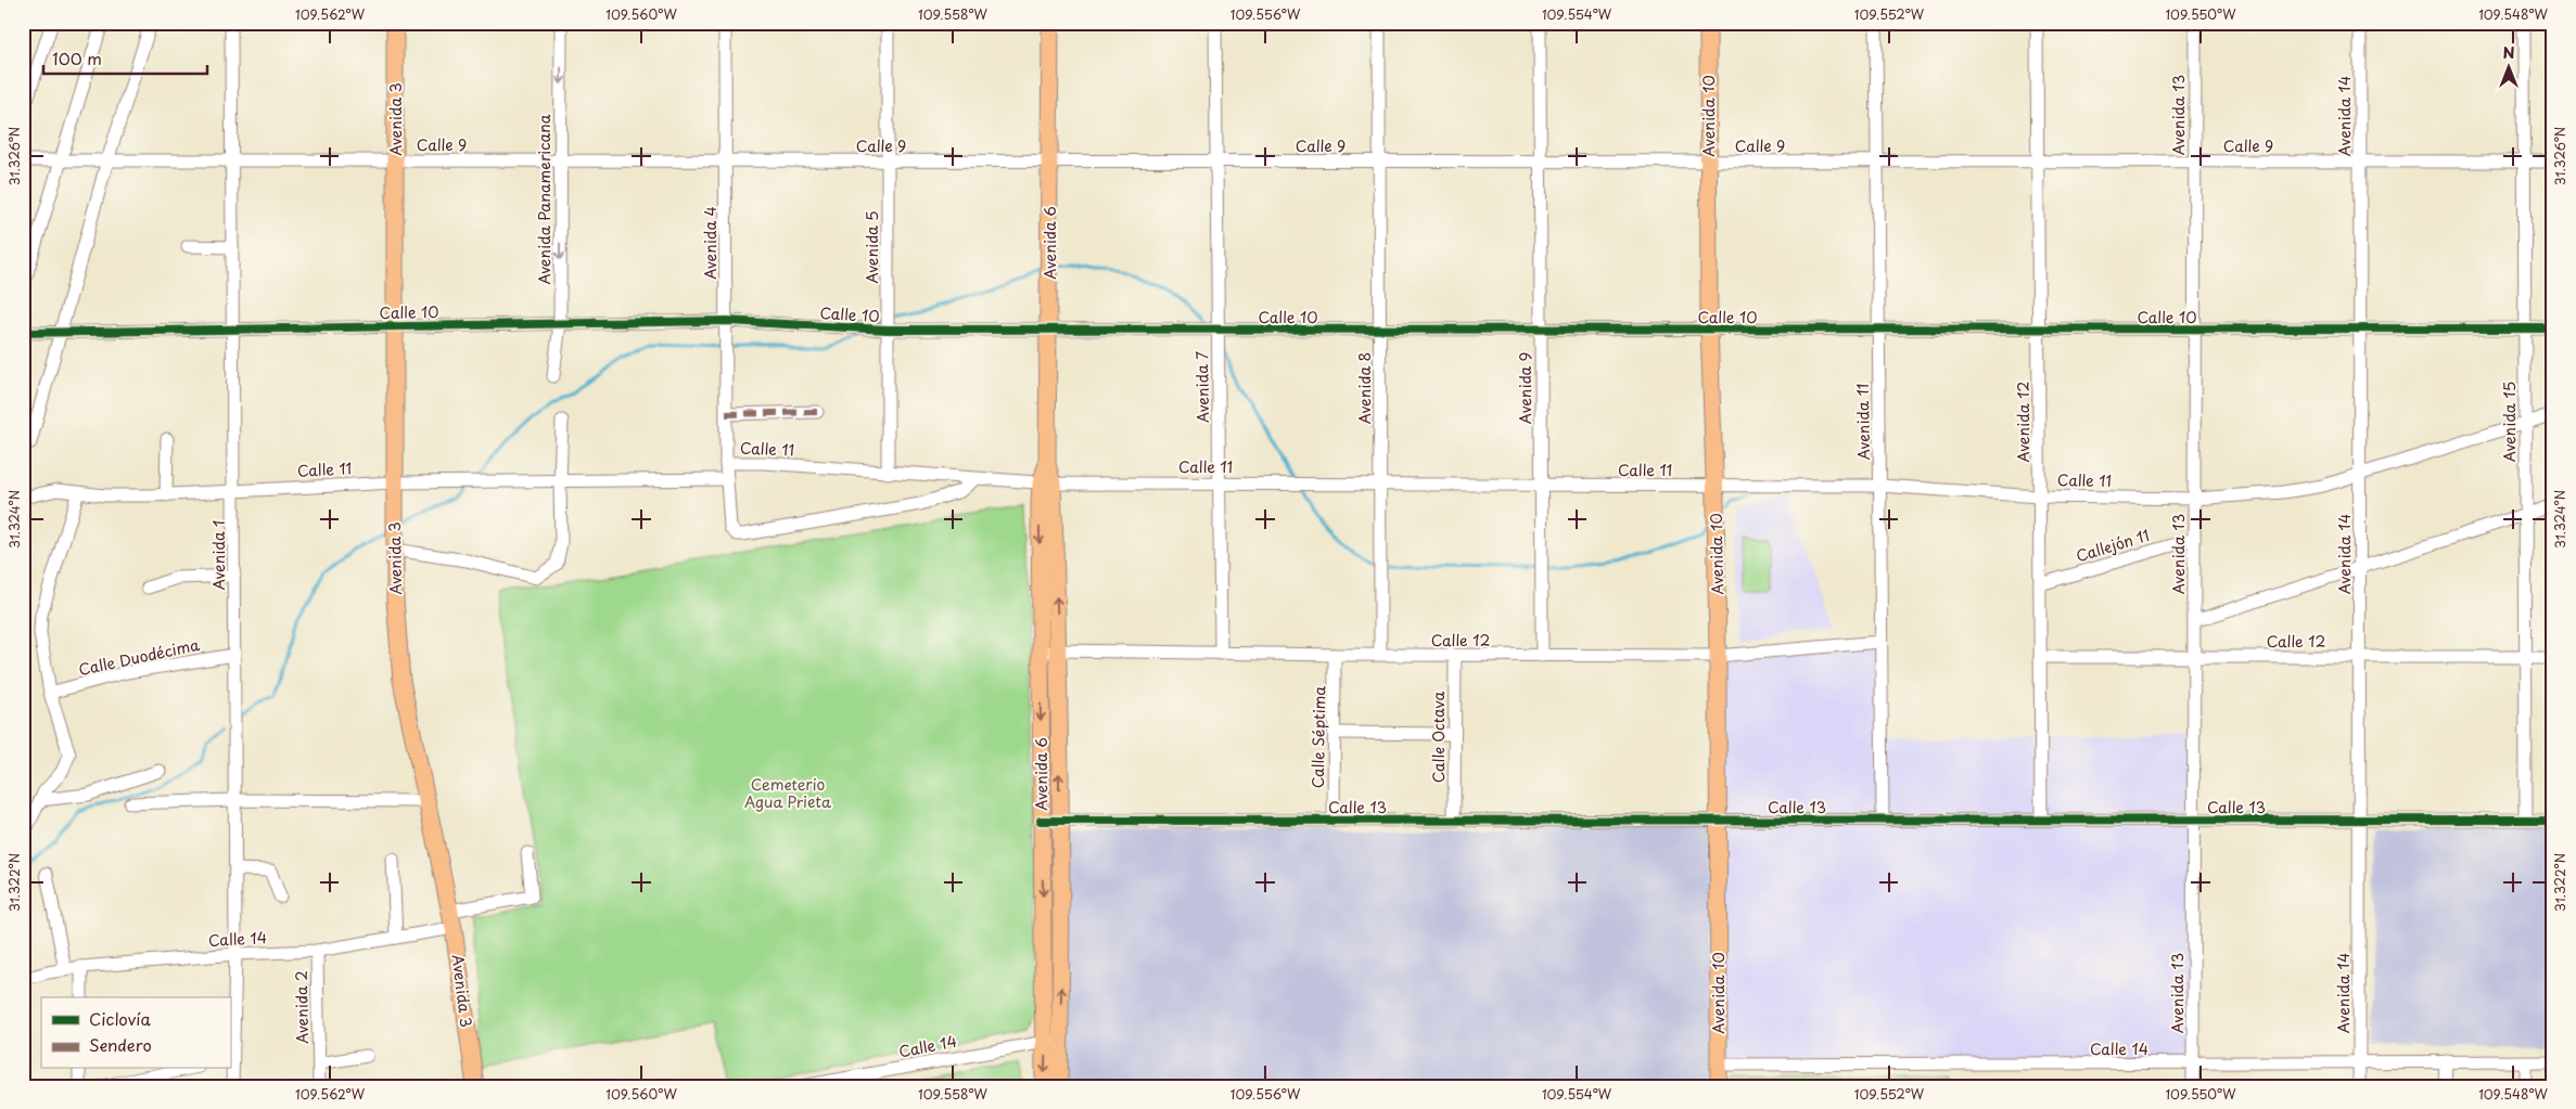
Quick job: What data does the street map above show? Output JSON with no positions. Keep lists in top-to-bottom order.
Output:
{
  "streets": {
    "main road": ["Avenida 10", "Avenida 3", "Avenida 6"],
    "street": [
      "Avenida 13",
      "Avenida 14",
      "Calle 9",
      "Avenida Panamericana",
      "Avenida 4",
      "Avenida 5",
      "Calle 10",
      "Avenida 7",
      "Avenida 8",
      "Avenida 9",
      "Avenida 11",
      "Avenida 12",
      "Avenida 15",
      "Calle 11",
      "Callejón 11",
      "Avenida 1",
      "Calle 12",
      "Calle Duodécima",
      "Calle Séptima",
      "Calle Octava",
      "Calle 13",
      "Calle 14",
      "Avenida 2"
    ]
  },
  "crossings": [
    ["Avenida 13", "Calle 9"],
    ["Avenida 13", "Calle 10"],
    ["Avenida 13", "Calle 11"],
    ["Avenida 13", "Callejón 11"],
    ["Avenida 13", "Calle 12"],
    ["Avenida 13", "Calle 13"],
    ["Avenida 13", "Calle 14"],
    ["Avenida 10", "Calle 9"],
    ["Avenida 10", "Calle 10"],
    ["Avenida 10", "Calle 11"],
    ["Avenida 10", "Calle 12"],
    ["Avenida 10", "Calle 13"],
    ["Avenida 10", "Calle 14"],
    ["Avenida 14", "Calle 9"],
    ["Avenida 14", "Calle 10"],
    ["Avenida 14", "Calle 11"],
    ["Avenida 14", "Calle 12"],
    ["Avenida 14", "Calle 13"],
    ["Avenida 14", "Calle 14"],
    ["Avenida 3", "Calle 9"],
    ["Avenida 3", "Calle 10"],
    ["Avenida 3", "Calle 11"],
    ["Avenida 3", "Calle 14"],
    ["Calle 9", "Avenida Panamericana"],
    ["Calle 9", "Avenida 4"],
    ["Calle 9", "Avenida 6"],
    ["Calle 9", "Avenida 5"],
    ["Calle 9", "Avenida 7"],
    ["Calle 9", "Avenida 8"],
    ["Calle 9", "Avenida 9"],
    ["Calle 9", "Avenida 11"],
    ["Calle 9", "Avenida 12"],
    ["Calle 9", "Avenida 15"],
    ["Calle 9", "Avenida 1"],
    ["Avenida Panamericana", "Calle 10"],
    ["Avenida 4", "Calle 10"],
    ["Avenida 4", "Calle 11"],
    ["Avenida 6", "Calle 10"],
    ["Avenida 6", "Calle 11"],
    ["Avenida 6", "Calle 12"],
    ["Avenida 6", "Calle 13"],
    ["Avenida 6", "Calle 14"],
    ["Avenida 5", "Calle 10"],
    ["Avenida 5", "Calle 11"],
    ["Calle 10", "Avenida 7"],
    ["Calle 10", "Avenida 8"],
    ["Calle 10", "Avenida 9"],
    ["Calle 10", "Avenida 11"],
    ["Calle 10", "Avenida 12"],
    ["Calle 10", "Avenida 15"],
    ["Calle 10", "Avenida 1"],
    ["Avenida 7", "Calle 11"],
    ["Avenida 7", "Calle 12"],
    ["Avenida 8", "Calle 11"],
    ["Avenida 8", "Calle 12"],
    ["Avenida 9", "Calle 11"],
    ["Avenida 9", "Calle 12"],
    ["Avenida 11", "Calle 11"],
    ["Avenida 11", "Calle 12"],
    ["Avenida 11", "Calle 13"],
    ["Avenida 12", "Calle 11"],
    ["Avenida 12", "Callejón 11"],
    ["Avenida 12", "Calle 12"],
    ["Avenida 12", "Calle 13"],
    ["Avenida 15", "Calle 11"],
    ["Avenida 15", "Calle 12"],
    ["Avenida 15", "Calle 13"],
    ["Calle 11", "Avenida 1"],
    ["Avenida 1", "Calle Duodécima"],
    ["Avenida 1", "Calle 14"],
    ["Calle 12", "Calle Séptima"],
    ["Calle 12", "Calle Octava"],
    ["Calle Séptima", "Calle 13"],
    ["Calle Octava", "Calle 13"],
    ["Calle 14", "Avenida 2"]
  ],
  "one_way": ["Avenida Panamericana"],
  "parks": ["Cemeterio Agua Prieta"],
  "legend": ["Ciclovía", "Sendero"],
  "scale_bar": "100 m",
  "north": "top",
  "coordinates": [
    "109.562°W",
    "109.560°W",
    "109.558°W",
    "109.556°W",
    "109.554°W",
    "109.552°W",
    "109.550°W",
    "109.548°W",
    "31.326°N",
    "31.324°N",
    "31.322°N"
  ]
}
